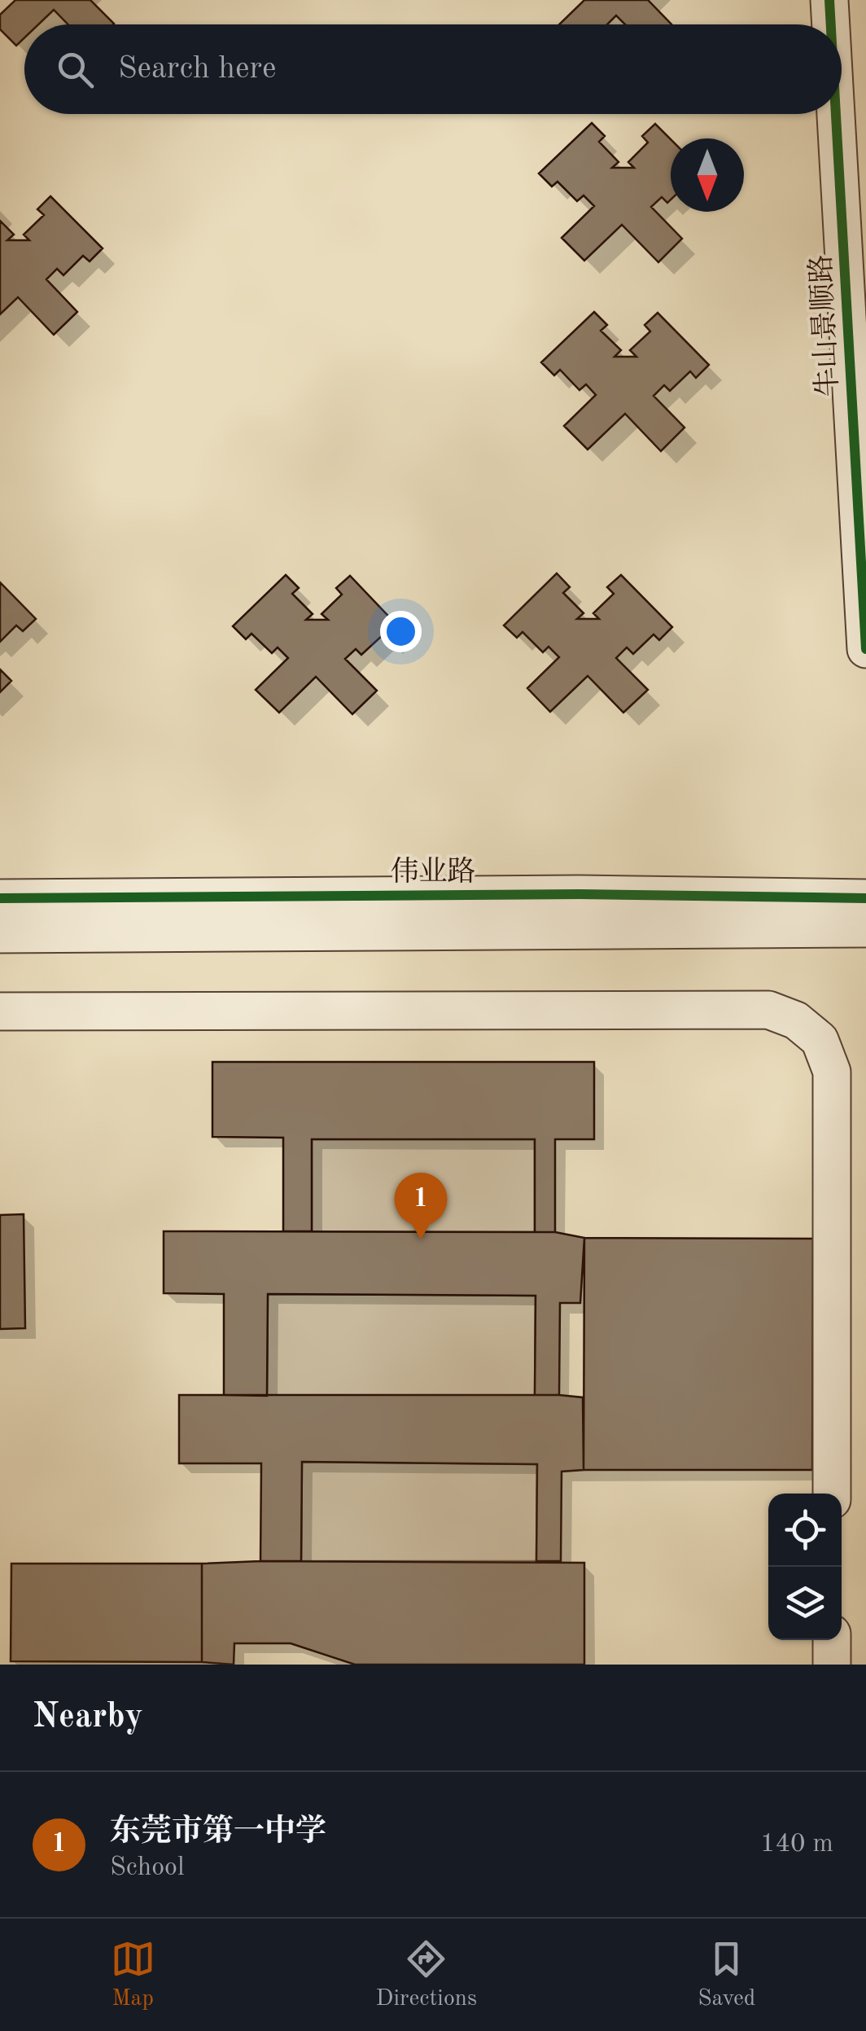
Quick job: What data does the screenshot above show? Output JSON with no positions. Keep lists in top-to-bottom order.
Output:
{
  "streets": {
    "street": ["牛山景顺路", "伟业路"]
  },
  "north": "bottom",
  "page": {
    "search": "Search here",
    "pins": "1",
    "heading": "Nearby",
    "list": [
      {
        "mark": "1",
        "name": "东莞市第一中学",
        "note": "School",
        "value": "140 m"
      }
    ],
    "nav": ["Map", "Directions", "Saved"]
  }
}
